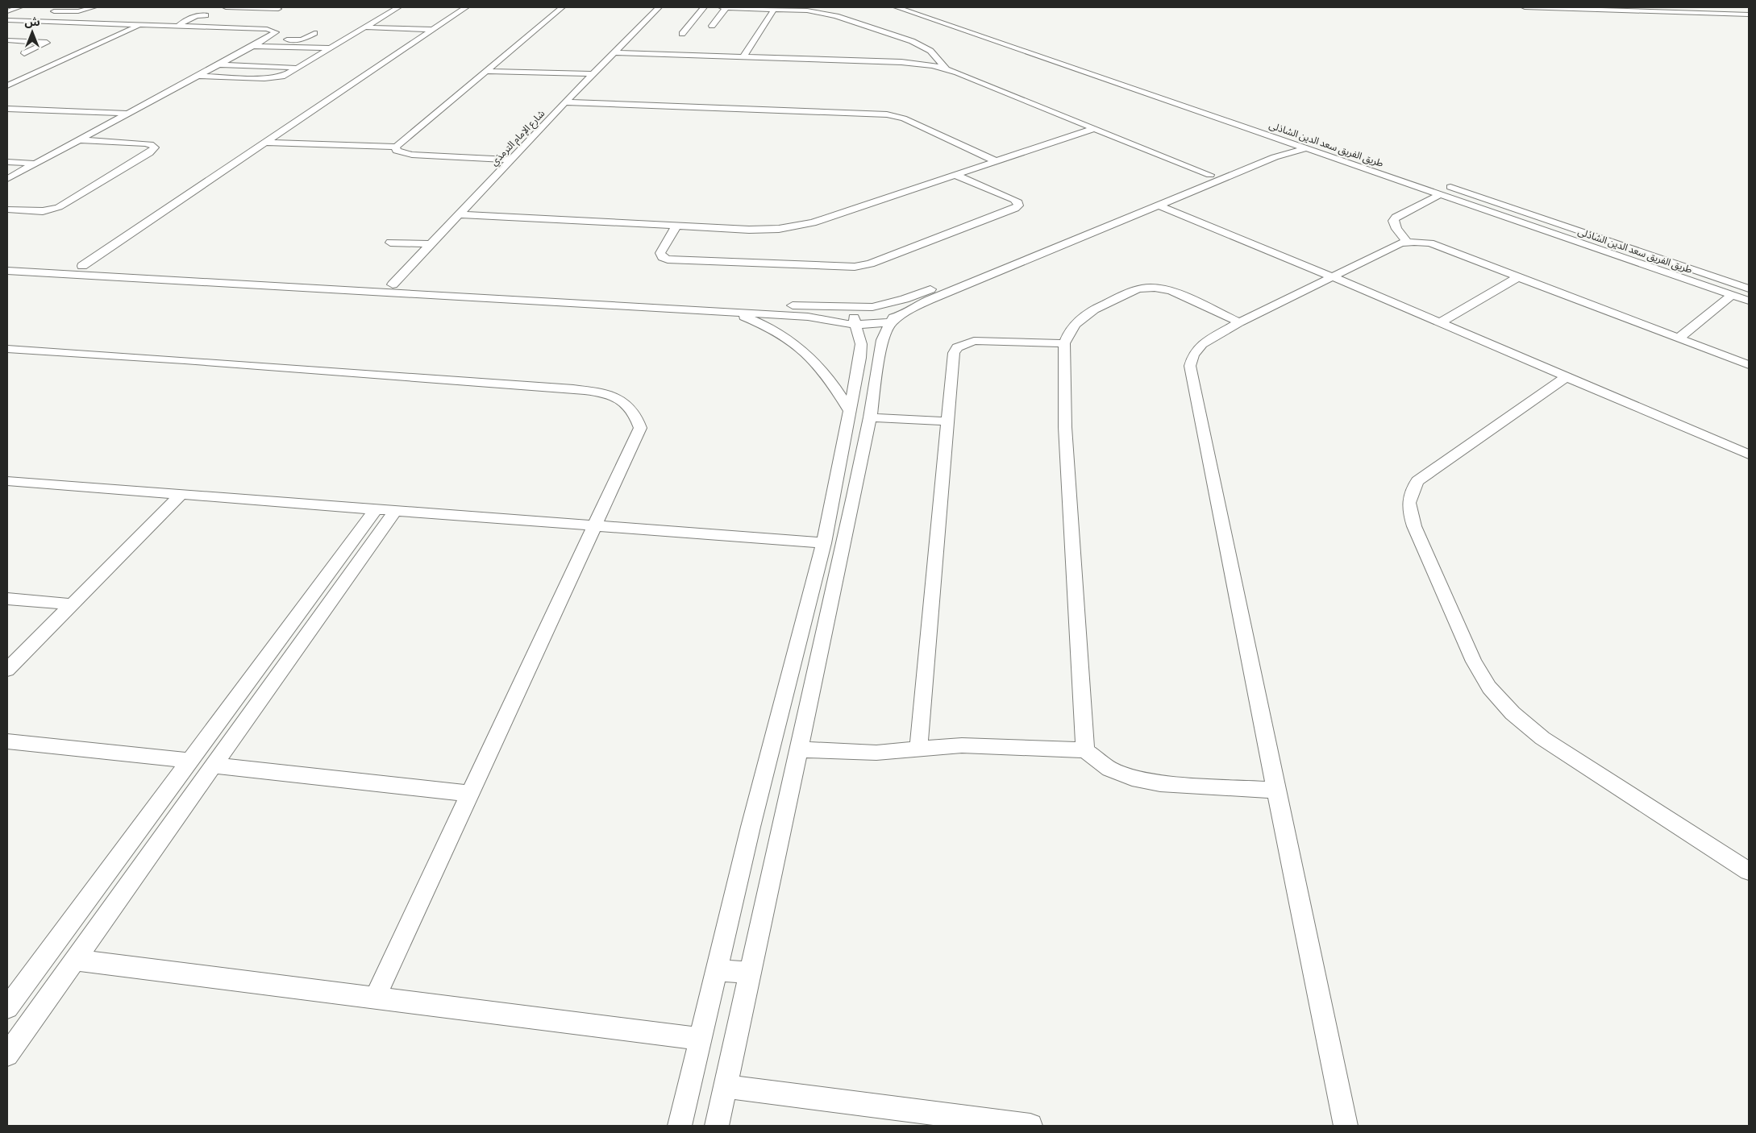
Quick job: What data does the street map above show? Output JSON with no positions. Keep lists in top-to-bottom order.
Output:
{
  "streets": {
    "street": ["شارع الإمام الترمذي", "طريق الفريق سعد الدين الشاذلى"]
  },
  "north": "top"
}
